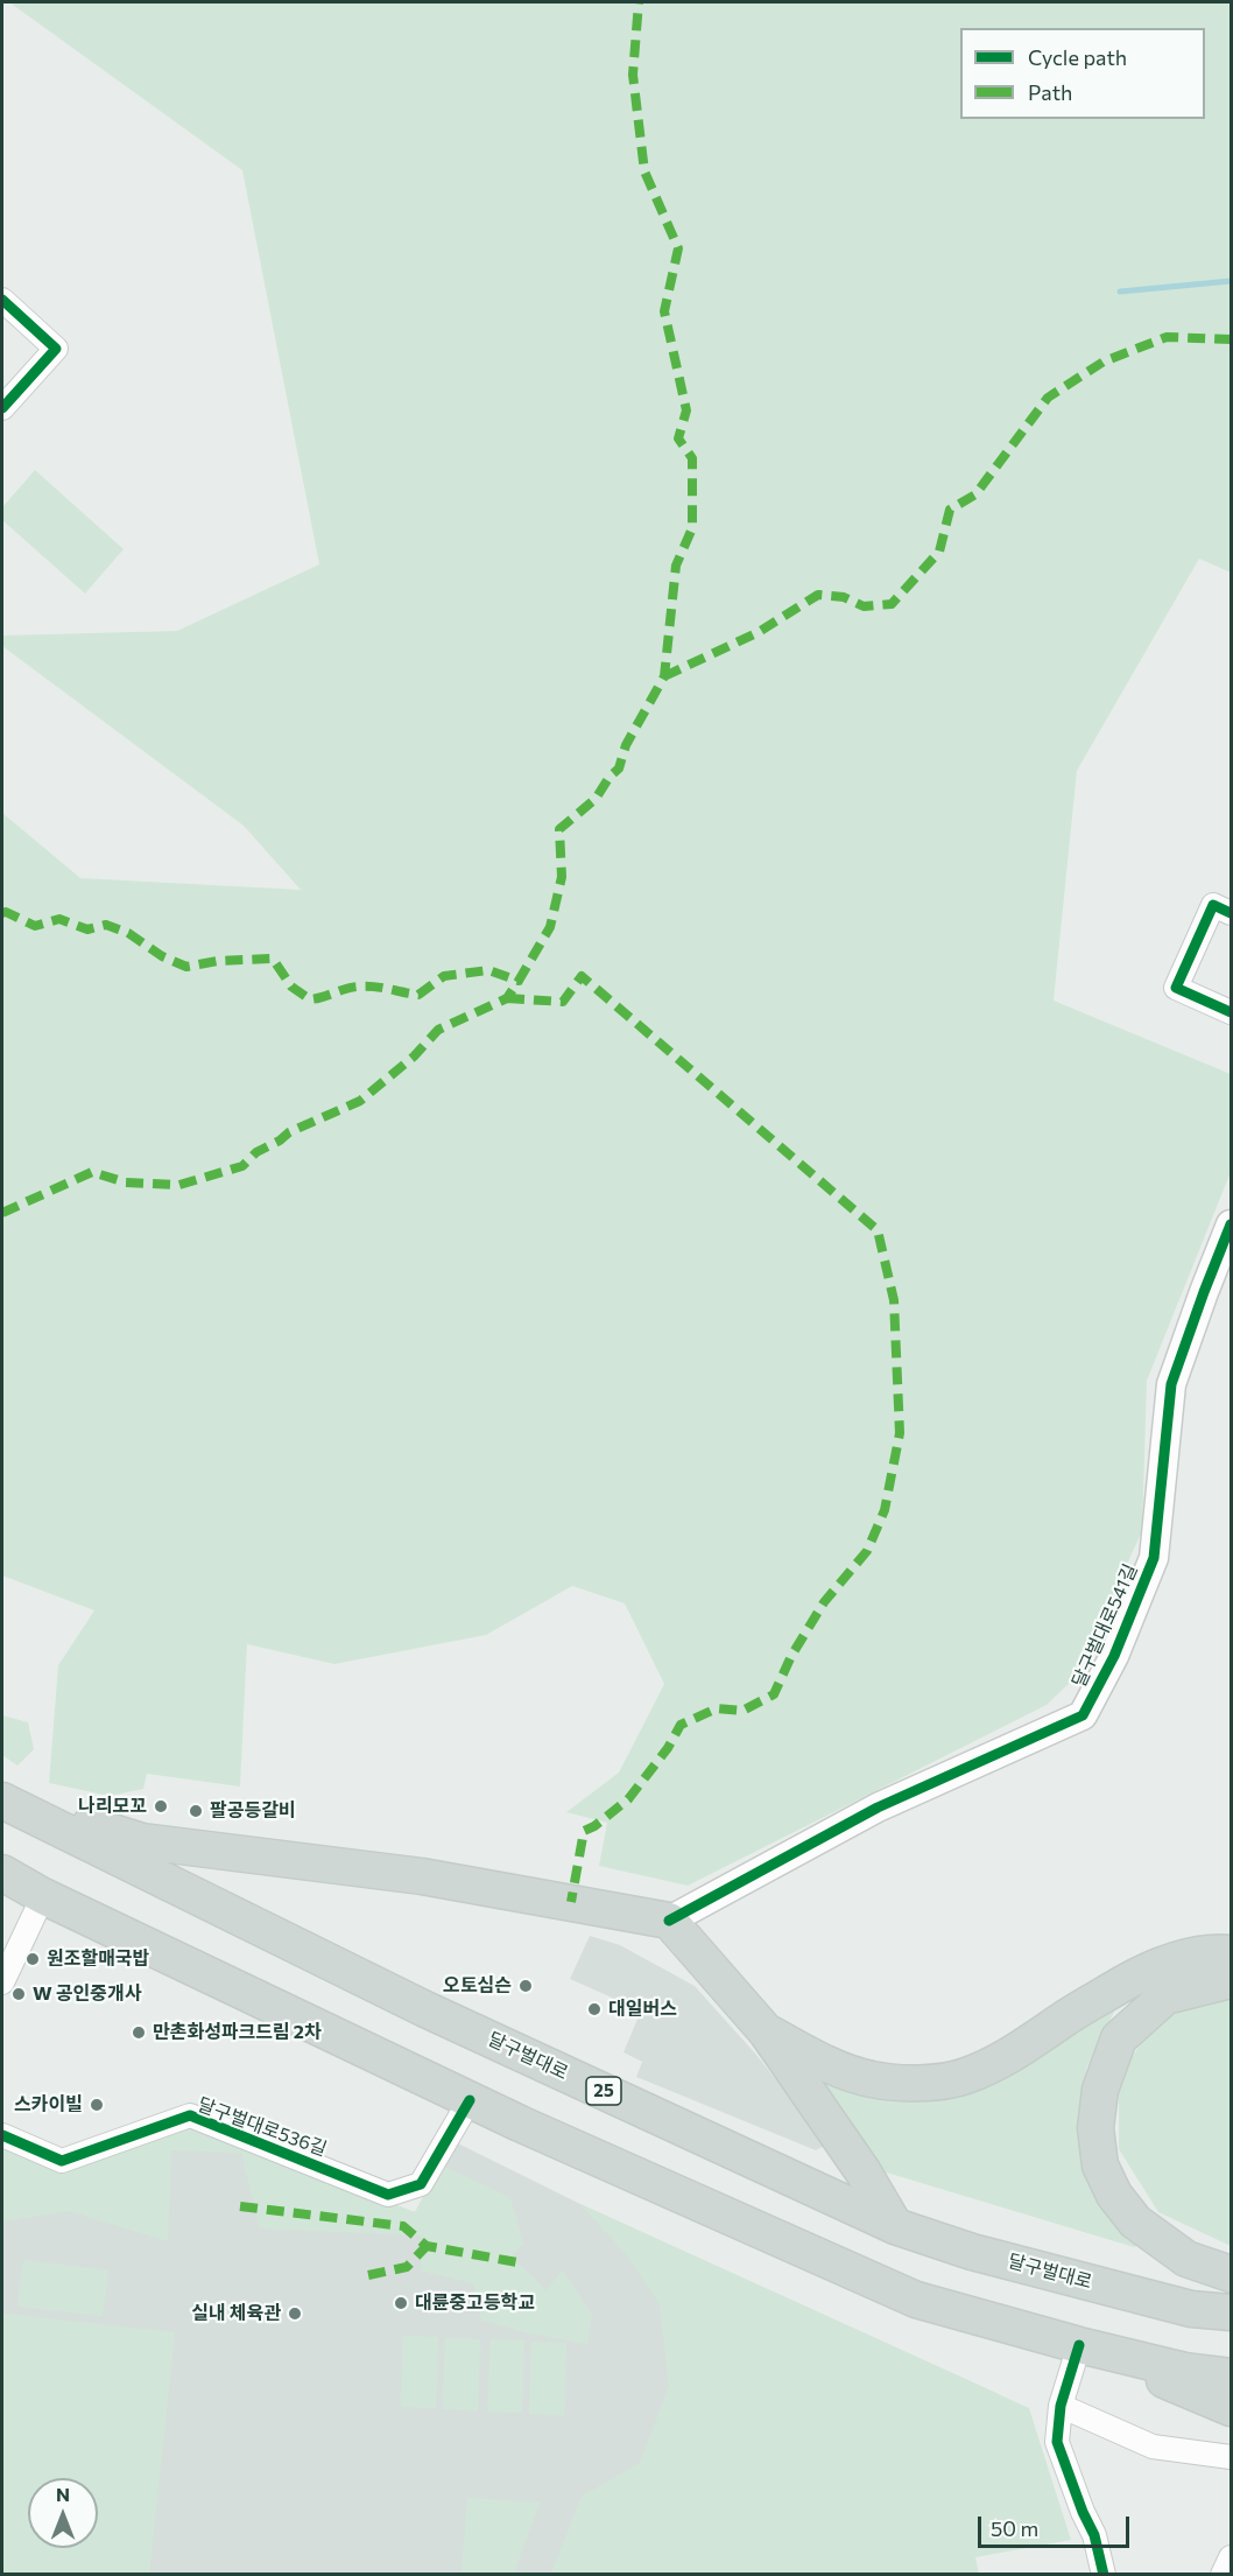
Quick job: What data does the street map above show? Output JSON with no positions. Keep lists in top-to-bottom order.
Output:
{
  "streets": {
    "main road": ["달구벌대로", "25"],
    "street": ["달구벌대로541길", "달구벌대로536길"]
  },
  "places": [
    "나리모꼬",
    "팔공등갈비",
    "원조할매국밥",
    "오토심슨",
    "W 공인중개사",
    "대일버스",
    "만촌화성파크드림 2차",
    "스카이빌",
    "대륜중고등학교",
    "실내 체육관"
  ],
  "legend": ["Cycle path", "Path"],
  "scale_bar": "50 m",
  "north": "top"
}
